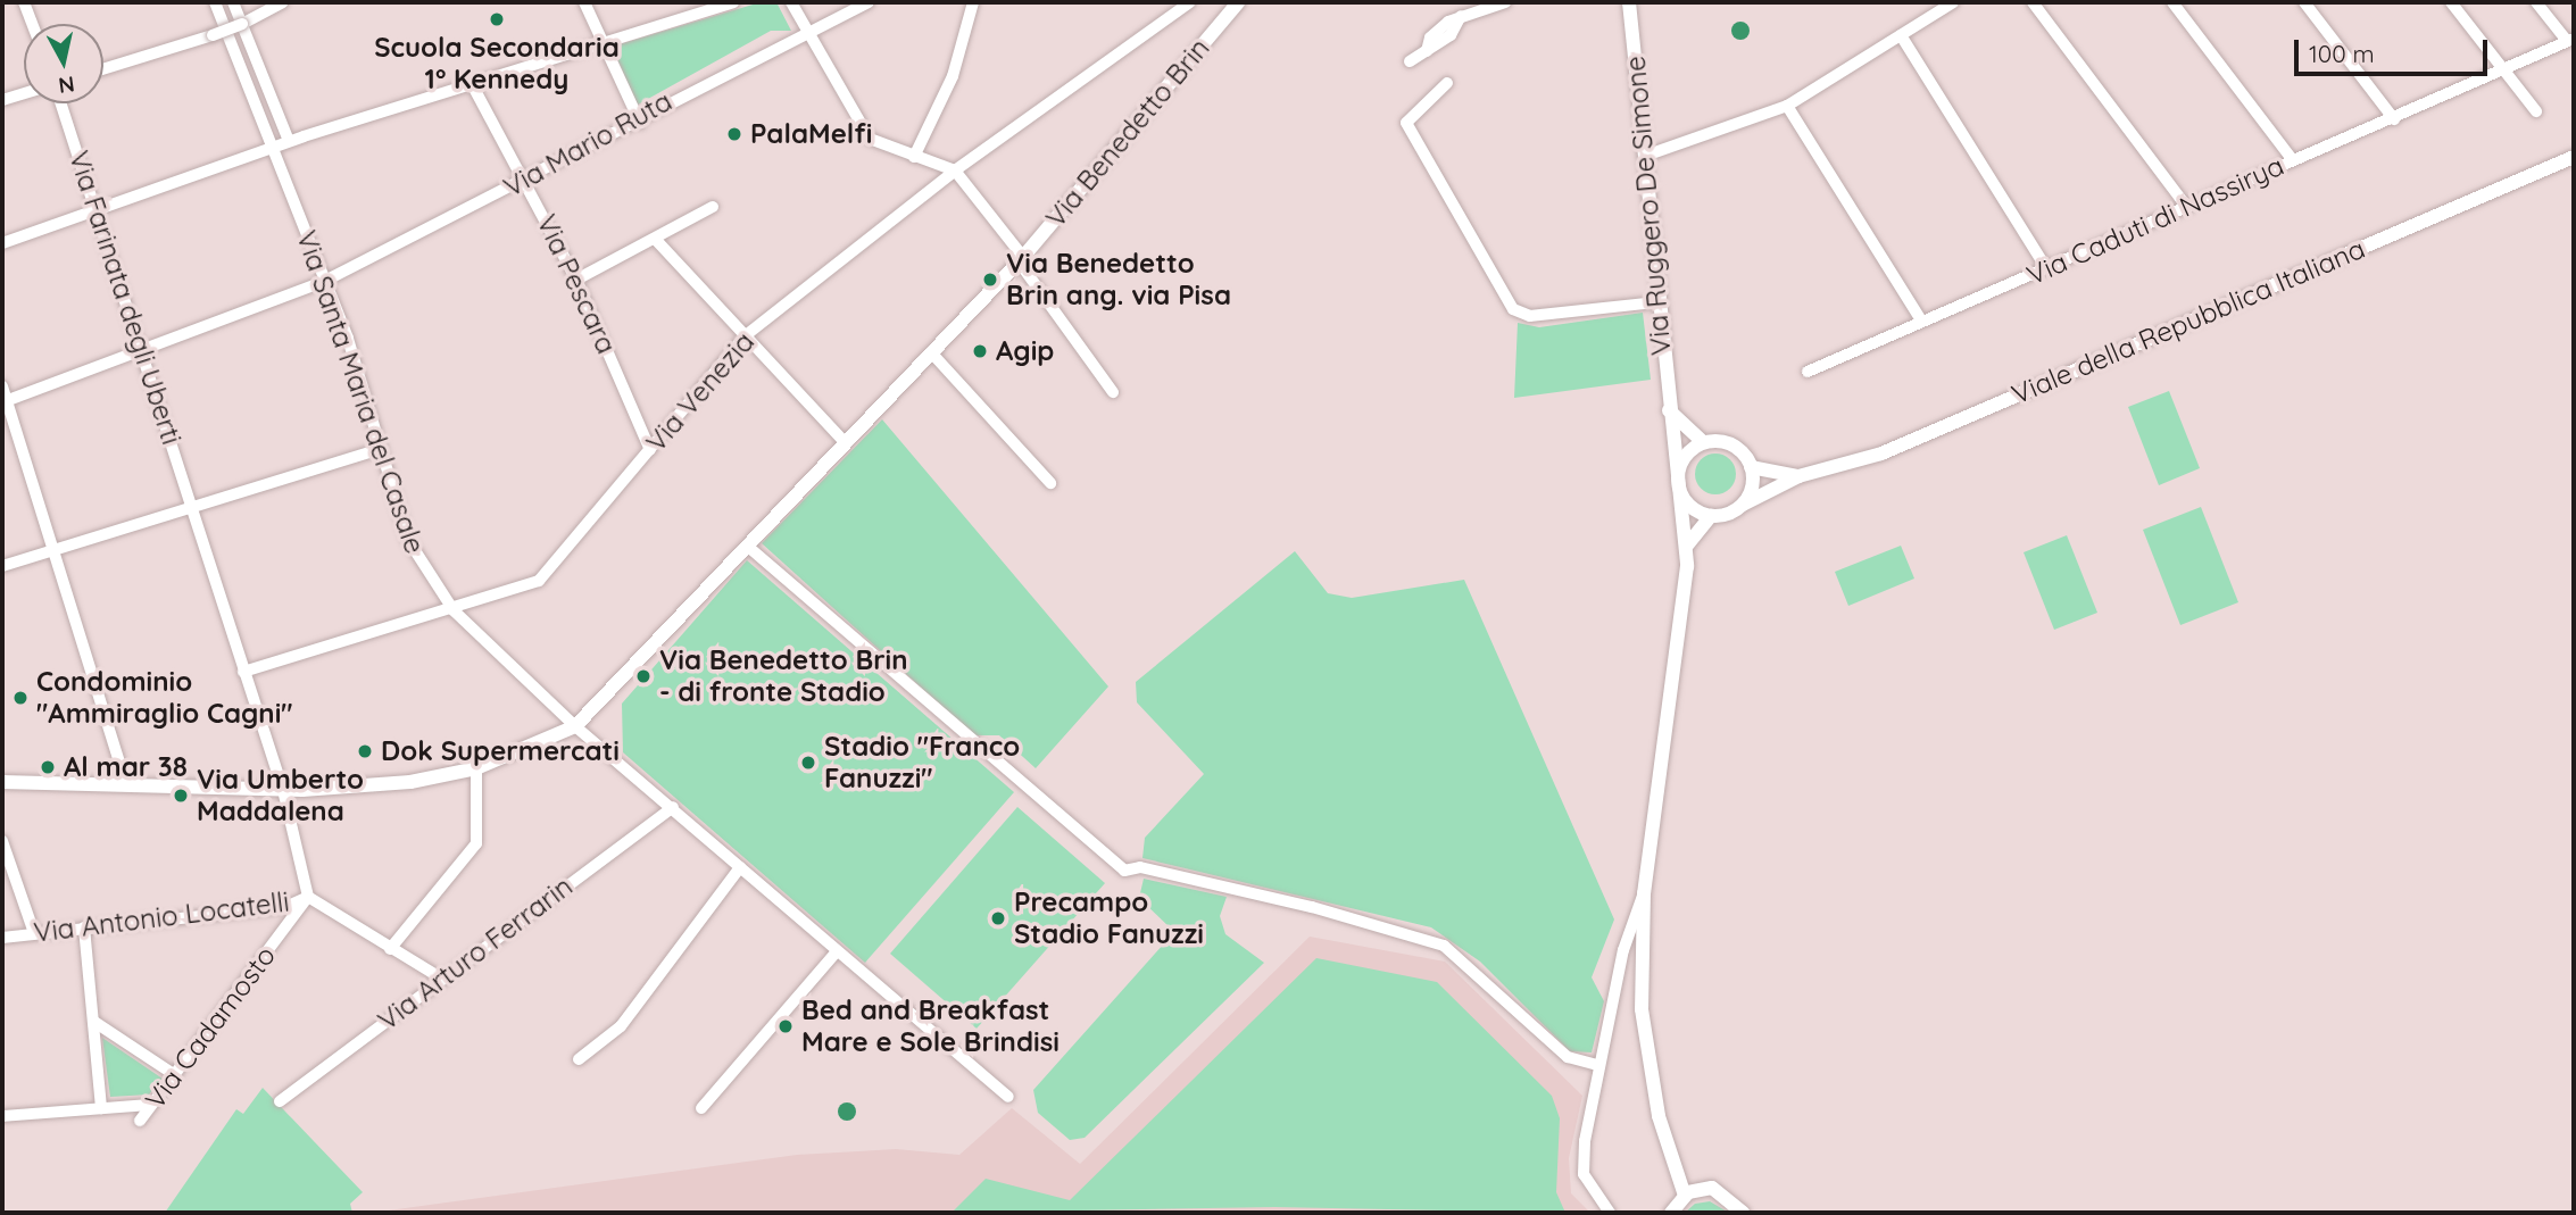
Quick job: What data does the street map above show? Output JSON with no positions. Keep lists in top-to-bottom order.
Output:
{
  "streets": {
    "street": [
      "Via Benedetto Brin",
      "Via Mario Ruta",
      "Via Ruggero De Simone",
      "Via Caduti di Nassirya",
      "Via Pescara",
      "Via Farinata degli Uberti",
      "Viale della Repubblica Italiana",
      "Via Santa Maria del Casale",
      "Via Venezia",
      "Via Antonio Locatelli",
      "Via Arturo Ferrarin",
      "Via Cadamosto"
    ]
  },
  "crossings": [
    ["Via Benedetto Brin", "Via Santa Maria del Casale"],
    ["Via Mario Ruta", "Via Pescara"],
    ["Via Mario Ruta", "Via Farinata degli Uberti"],
    ["Via Mario Ruta", "Via Santa Maria del Casale"],
    ["Via Ruggero De Simone", "Viale della Repubblica Italiana"],
    ["Via Pescara", "Via Venezia"],
    ["Via Santa Maria del Casale", "Via Venezia"],
    ["Via Santa Maria del Casale", "Via Arturo Ferrarin"],
    ["Via Antonio Locatelli", "Via Arturo Ferrarin"],
    ["Via Antonio Locatelli", "Via Cadamosto"]
  ],
  "places": [
    "Scuola Secondaria 1° Kennedy",
    "PalaMelfi",
    "Via Benedetto Brin ang. via Pisa",
    "Agip",
    "Via Benedetto Brin - di fronte Stadio",
    "Condominio \"Ammiraglio Cagni\"",
    "Dok Supermercati",
    "Stadio \"Franco Fanuzzi\"",
    "Al mar 38",
    "Via Umberto Maddalena",
    "Precampo Stadio Fanuzzi",
    "Bed and Breakfast Mare e Sole Brindisi"
  ],
  "scale_bar": "100 m",
  "north": "bottom"
}
